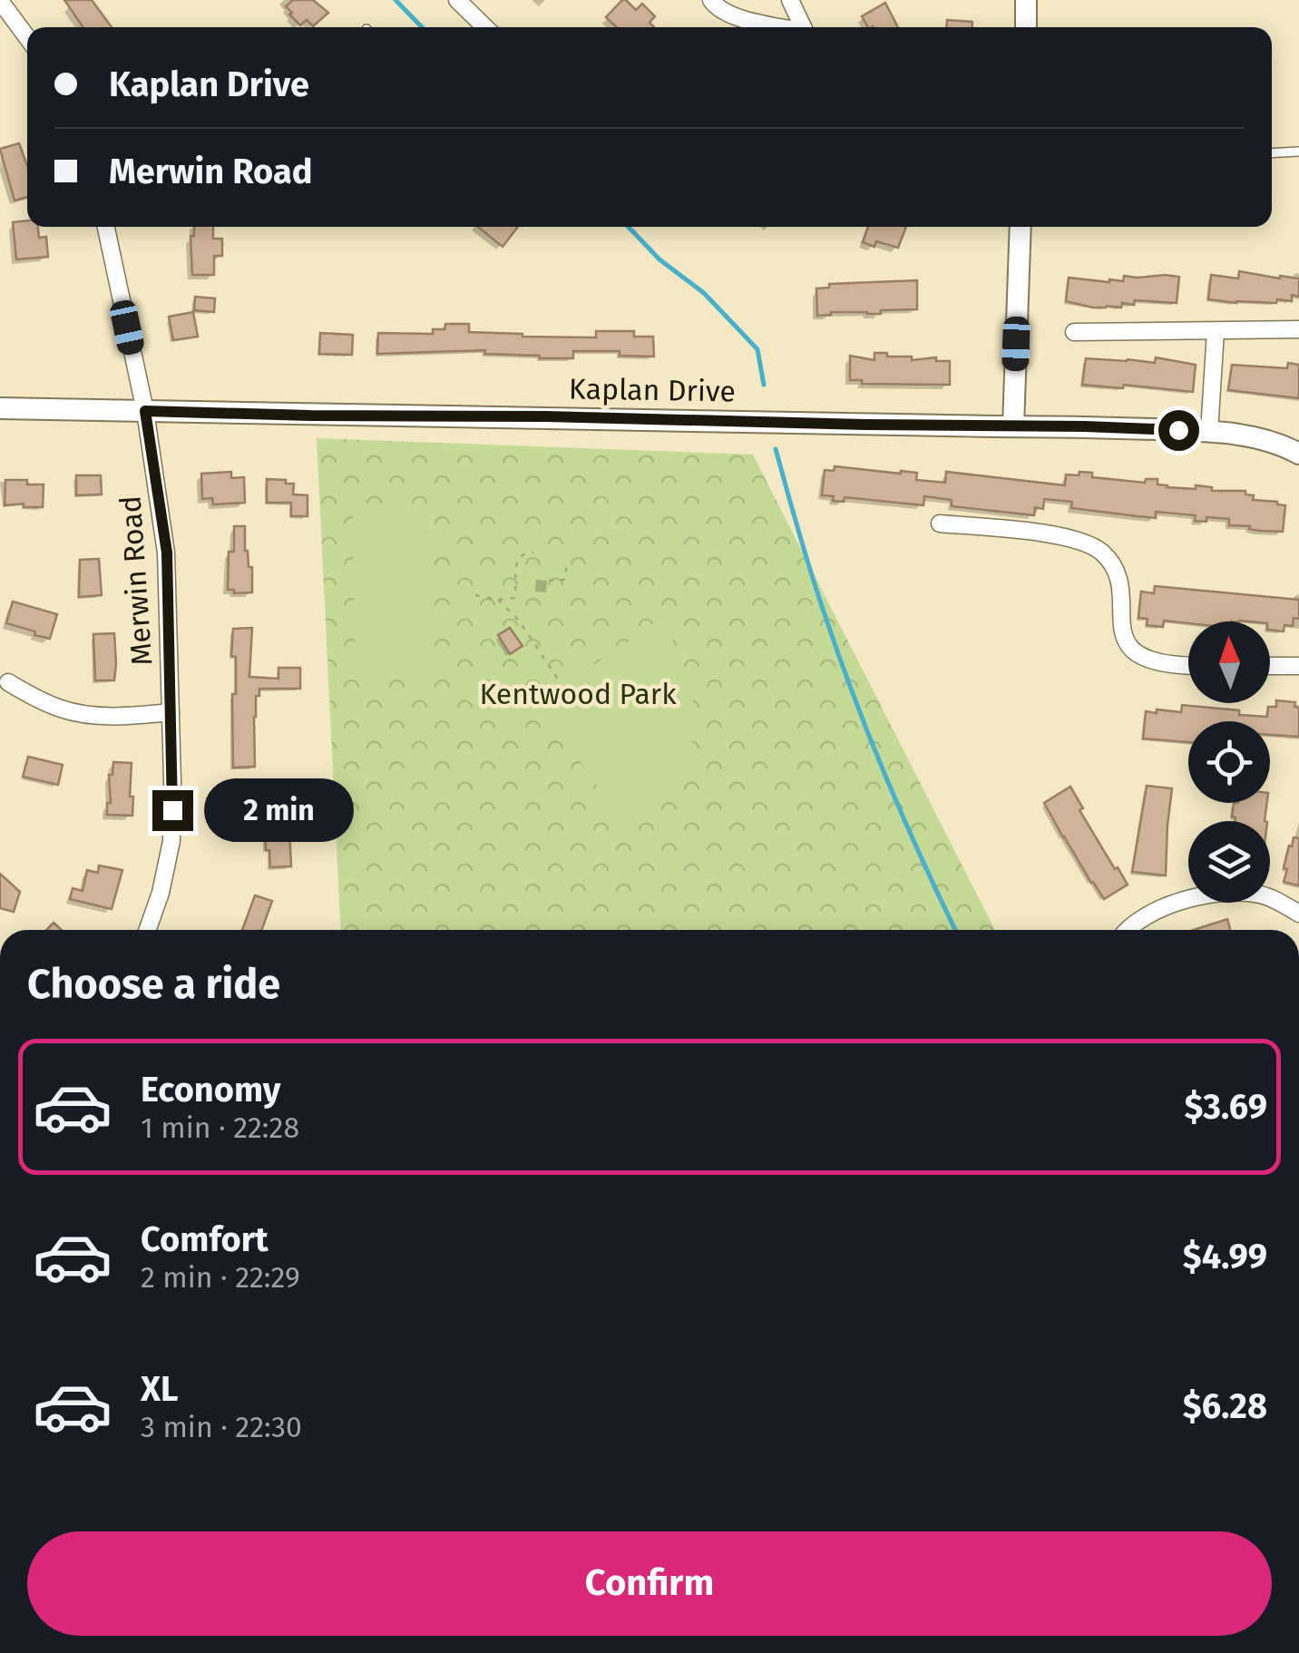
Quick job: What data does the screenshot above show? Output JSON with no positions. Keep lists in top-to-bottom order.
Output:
{
  "streets": {
    "street": ["Kaplan Drive", "Merwin Road"]
  },
  "crossings": [
    ["Kaplan Drive", "Merwin Road"]
  ],
  "parks": ["Kentwood Park"],
  "north": "top",
  "page": {
    "banner": ["Kaplan Drive", "Merwin Road"],
    "bubble": "2 min",
    "heading": "Choose a ride",
    "list": [
      {
        "name": "Economy",
        "note": "1 min · 22:28",
        "value": "$3.69"
      },
      {
        "name": "Comfort",
        "note": "2 min · 22:29",
        "value": "$4.99"
      },
      {
        "name": "XL",
        "note": "3 min · 22:30",
        "value": "$6.28"
      }
    ],
    "buttons": "Confirm"
  }
}
